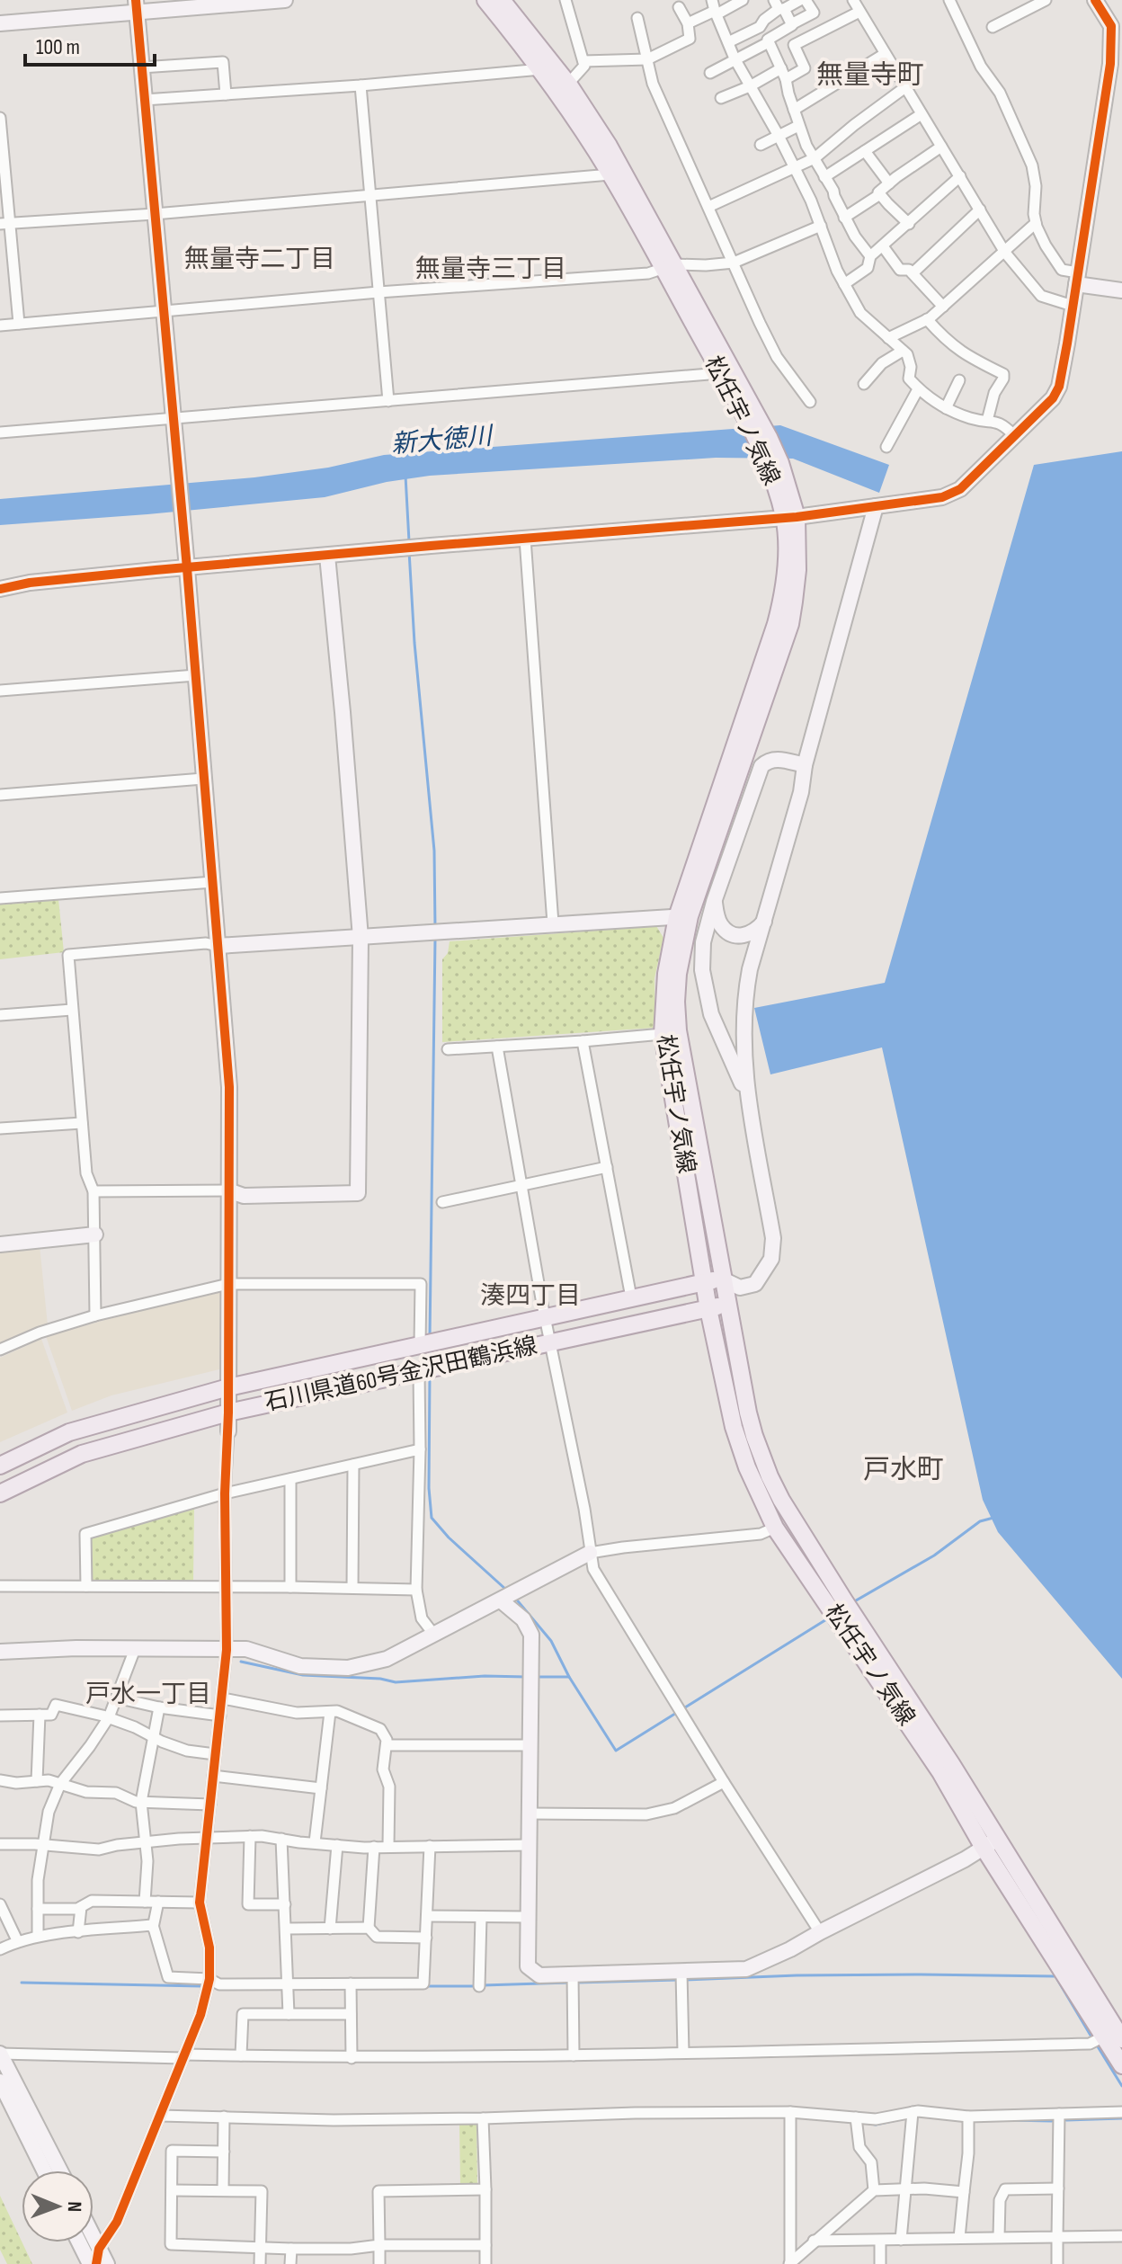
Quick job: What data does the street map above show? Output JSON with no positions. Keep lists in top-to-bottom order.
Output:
{
  "streets": {
    "main road": ["松任宇ノ気線", "石川県道60号金沢田鶴浜線"]
  },
  "crossings": [
    ["松任宇ノ気線", "石川県道60号金沢田鶴浜線"]
  ],
  "districts": [
    "無量寺町",
    "無量寺二丁目",
    "無量寺三丁目",
    "湊四丁目",
    "戸水町",
    "戸水一丁目"
  ],
  "water": ["新大徳川"],
  "scale_bar": "100 m",
  "north": "right"
}
